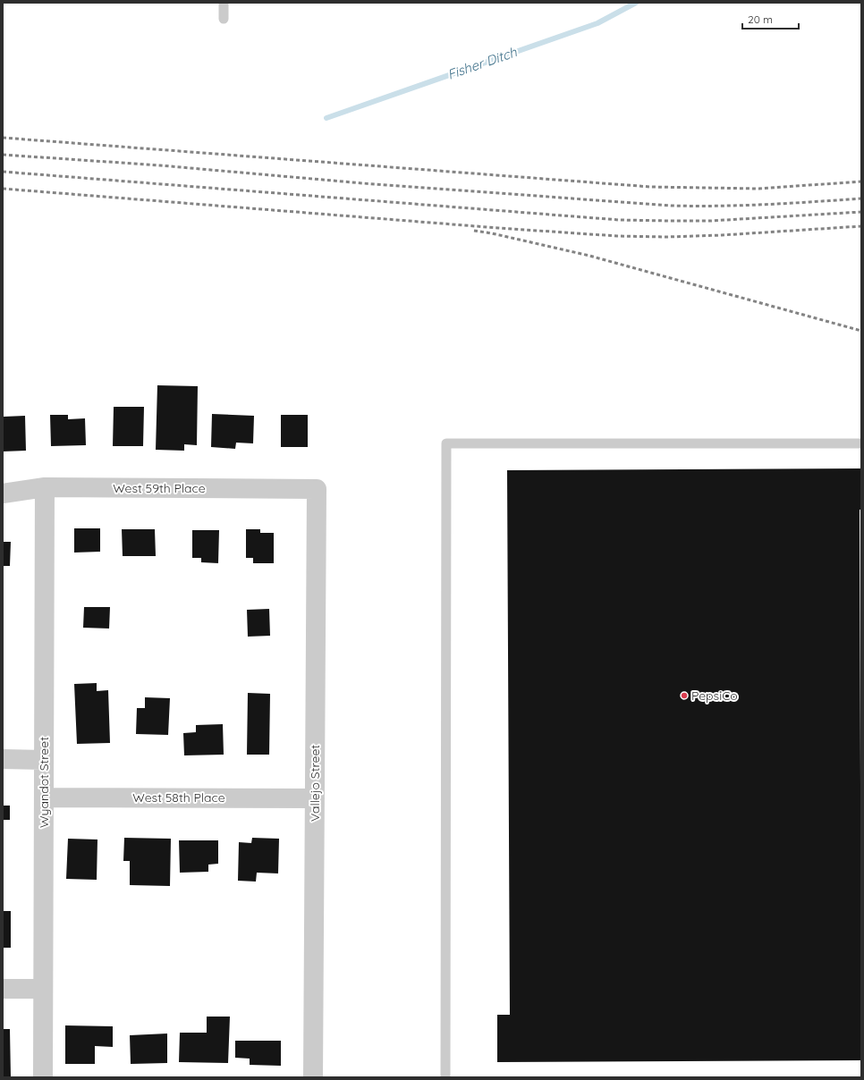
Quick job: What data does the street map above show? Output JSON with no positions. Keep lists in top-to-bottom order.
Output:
{
  "streets": {
    "street": [
      "West 59th Place",
      "Wyandot Street",
      "Vallejo Street",
      "West 58th Place"
    ]
  },
  "crossings": [
    ["West 59th Place", "Wyandot Street"],
    ["West 59th Place", "Vallejo Street"],
    ["Wyandot Street", "West 58th Place"],
    ["Vallejo Street", "West 58th Place"]
  ],
  "water": ["Fisher Ditch"],
  "places": ["PepsiCo"],
  "scale_bar": "20 m"
}
